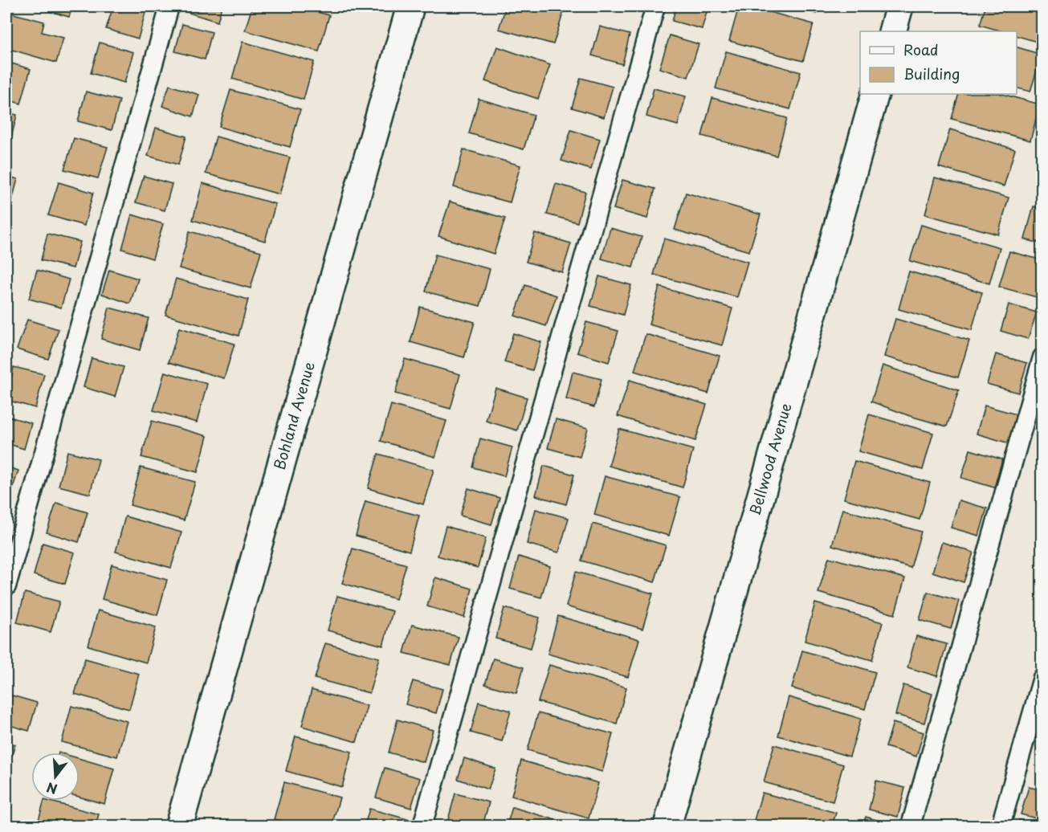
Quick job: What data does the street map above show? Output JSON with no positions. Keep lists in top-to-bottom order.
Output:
{
  "streets": {
    "street": ["Bohland Avenue", "Bellwood Avenue"]
  },
  "legend": ["Road", "Building"],
  "north": "bottom"
}
